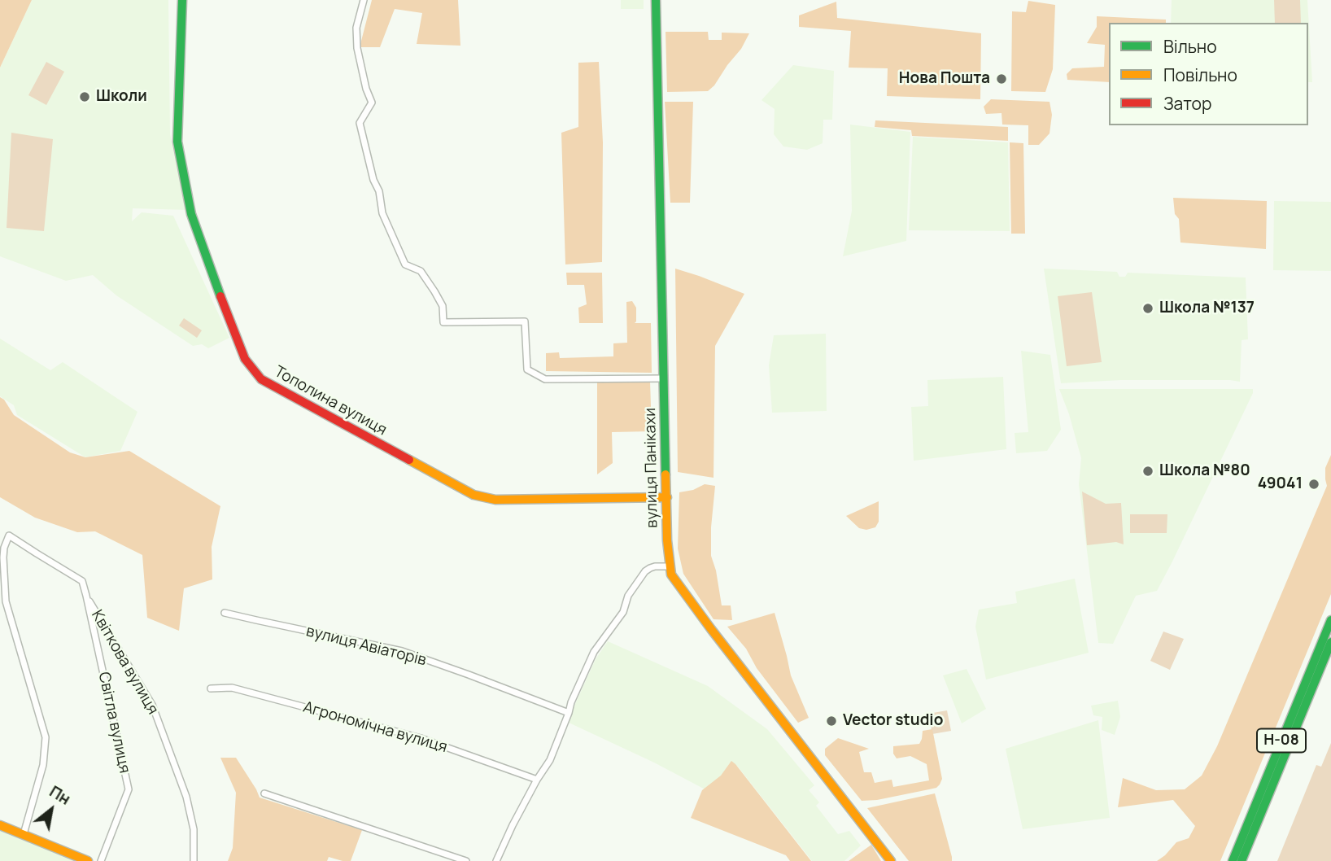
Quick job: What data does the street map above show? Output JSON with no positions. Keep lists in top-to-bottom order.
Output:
{
  "streets": {
    "street": [
      "Тополина вулиця",
      "вулиця Панікахи",
      "вулиця Авіаторів",
      "Квіткова вулиця",
      "Світла вулиця",
      "Агрономічна вулиця",
      "Н-08"
    ]
  },
  "crossings": [
    ["Тополина вулиця", "вулиця Панікахи"],
    ["Квіткова вулиця", "Світла вулиця"]
  ],
  "places": [
    "Нова Пошта",
    "Школи",
    "Школа №137",
    "Школа №80",
    "49041",
    "Vector studio"
  ],
  "legend": ["Вільно", "Повільно", "Затор"],
  "north": "top right"
}
